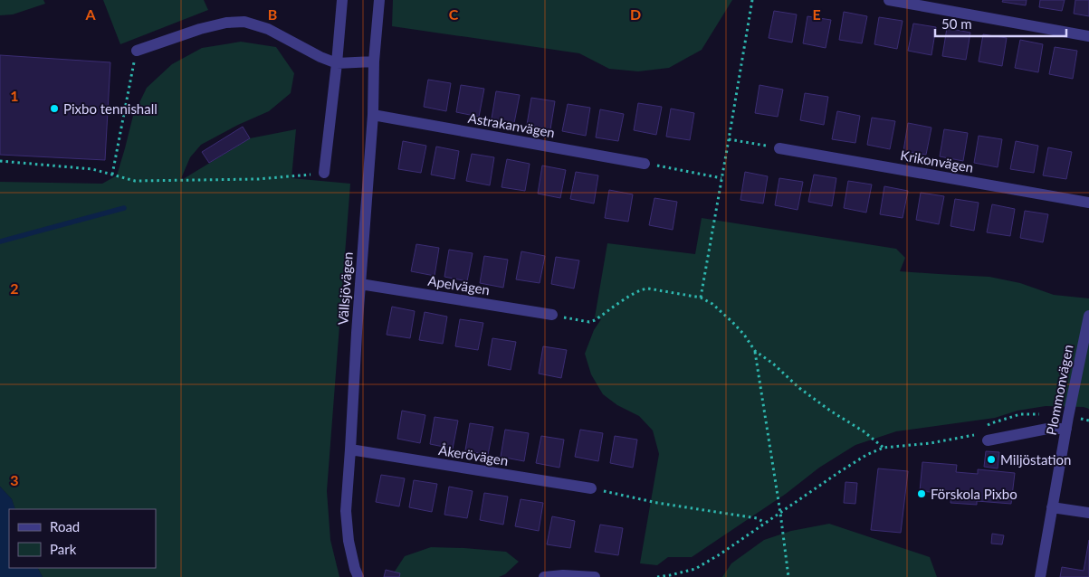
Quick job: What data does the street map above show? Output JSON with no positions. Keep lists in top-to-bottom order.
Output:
{
  "streets": {
    "street": [
      "Astrakanvägen",
      "Krikonvägen",
      "Apelvägen",
      "Vällsjövägen",
      "Plommonvägen",
      "Åkerövägen"
    ]
  },
  "crossings": [
    ["Astrakanvägen", "Vällsjövägen"],
    ["Apelvägen", "Vällsjövägen"],
    ["Vällsjövägen", "Åkerövägen"]
  ],
  "places": ["Pixbo tennishall", "Miljöstation", "Förskola Pixbo"],
  "legend": ["Road", "Park"],
  "scale_bar": "50 m",
  "grid": {
    "columns": [
      "A",
      "B",
      "C",
      "D",
      "E"
    ],
    "rows": ["1", "2", "3"]
  }
}
